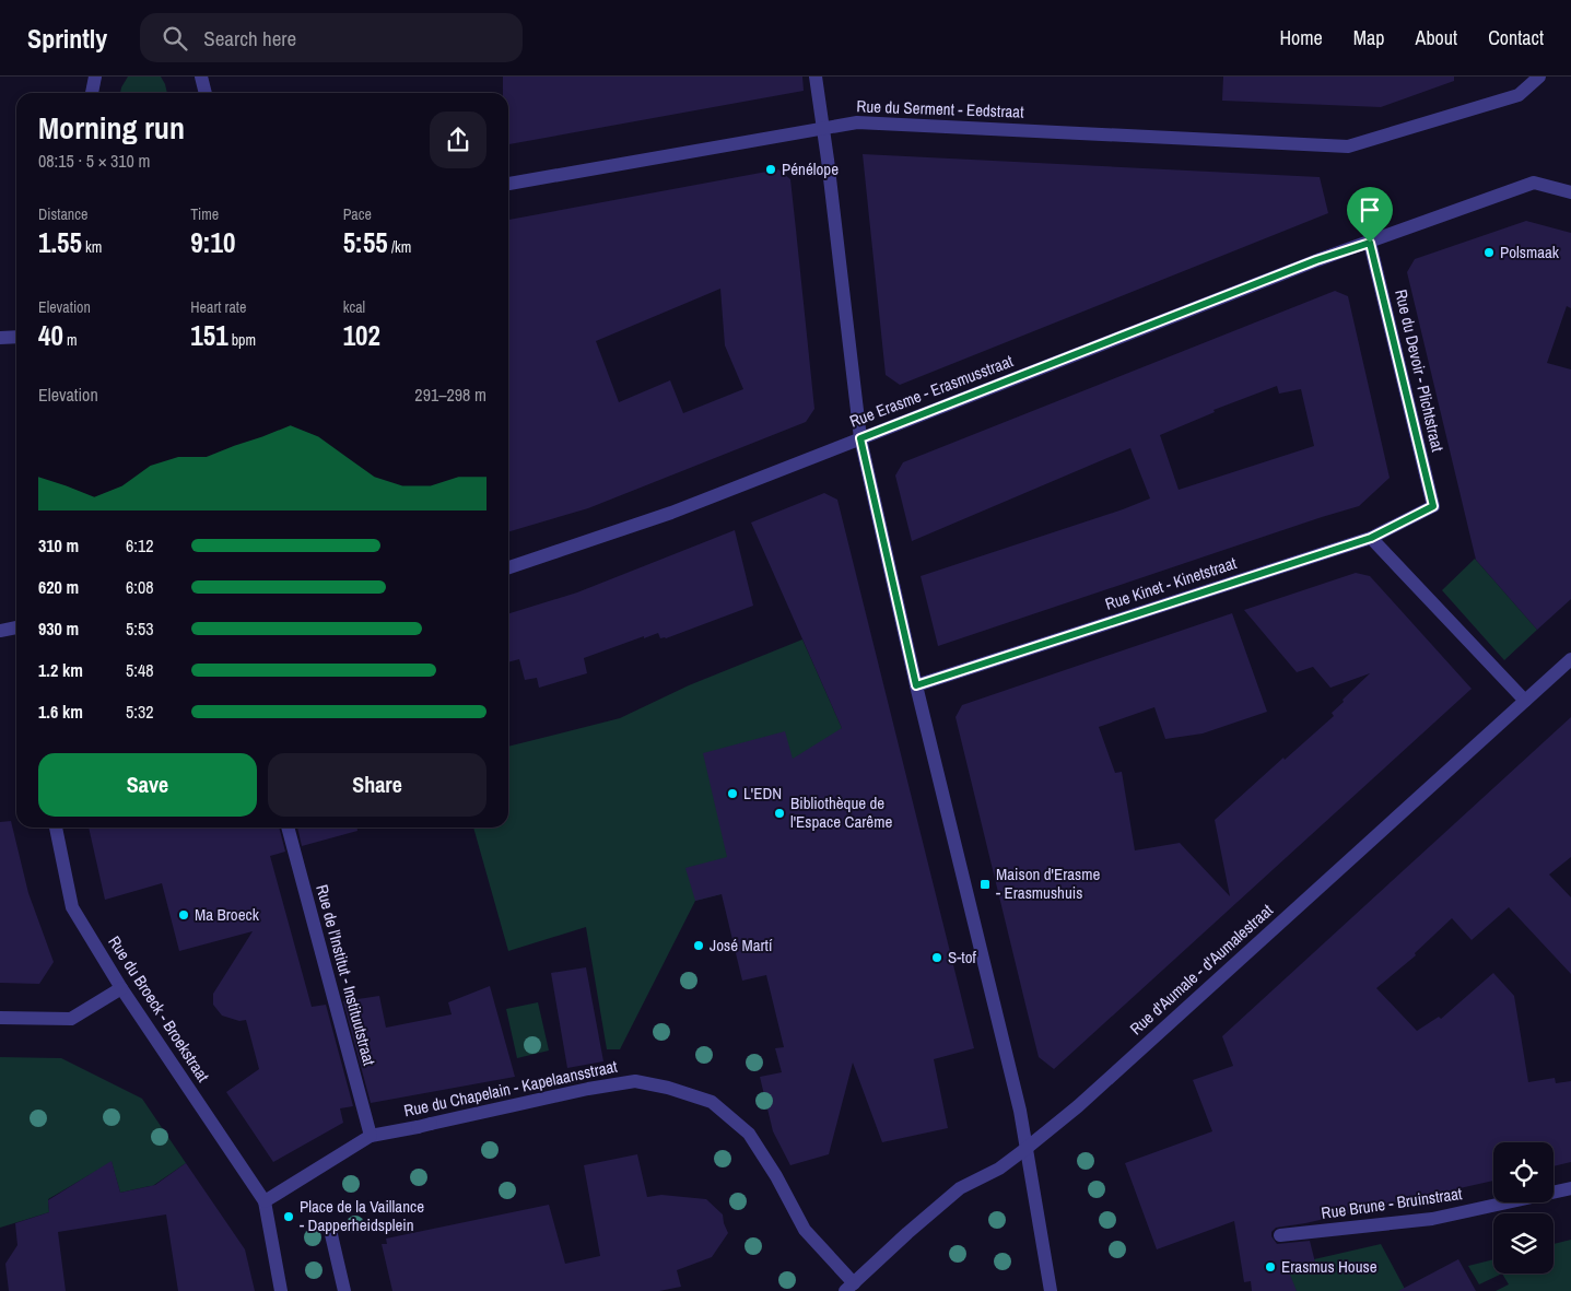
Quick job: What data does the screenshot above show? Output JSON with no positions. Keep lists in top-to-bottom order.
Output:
{
  "streets": {
    "street": [
      "Rue du Serment - Eedstraat",
      "Rue du Devoir - Plichtstraat",
      "Rue Erasme - Erasmusstraat",
      "Rue Kinet - Kinetstraat",
      "Rue d'Aumale - d'Aumalestraat",
      "Rue de l'Institut - Instituutstraat",
      "Rue du Broeck - Broekstraat",
      "Rue du Chapelain - Kapelaansstraat",
      "Rue Brune - Bruinstraat"
    ]
  },
  "crossings": [
    ["Rue du Devoir - Plichtstraat", "Rue Erasme - Erasmusstraat"],
    ["Rue du Devoir - Plichtstraat", "Rue Kinet - Kinetstraat"],
    ["Rue d'Aumale - d'Aumalestraat", "Rue du Chapelain - Kapelaansstraat"],
    ["Rue de l'Institut - Instituutstraat", "Rue du Chapelain - Kapelaansstraat"],
    ["Rue du Broeck - Broekstraat", "Rue du Chapelain - Kapelaansstraat"]
  ],
  "places": {
    "other": [
      "Pénélope",
      "Polsmaak",
      "L'EDN",
      "Bibliothèque de l'Espace Carême",
      "Ma Broeck",
      "José Martí",
      "S-tof",
      "Place de la Vaillance - Dapperheidsplein",
      "Erasmus House"
    ],
    "transit": ["Maison d'Erasme - Erasmushuis"]
  },
  "page": {
    "header": "Sprintly",
    "search": "Search here",
    "nav": [
      "Home",
      "Map",
      "About",
      "Contact"
    ],
    "heading": ["Morning run", "08:15 · 5 × 310 m"],
    "stats": [
      ["Distance", "1.55 km"],
      ["Time", "9:10"],
      ["Pace", "5:55 /km"],
      ["Elevation", "40 m"],
      ["Heart rate", "151 bpm"],
      ["kcal", "102"]
    ],
    "chart": ["Elevation", "291–298 m"],
    "list": [
      {
        "name": "310 m",
        "note": "6:12"
      },
      {
        "name": "620 m",
        "note": "6:08"
      },
      {
        "name": "930 m",
        "note": "5:53"
      },
      {
        "name": "1.2 km",
        "note": "5:48"
      },
      {
        "name": "1.6 km",
        "note": "5:32"
      }
    ],
    "buttons": ["Save", "Share"]
  }
}
